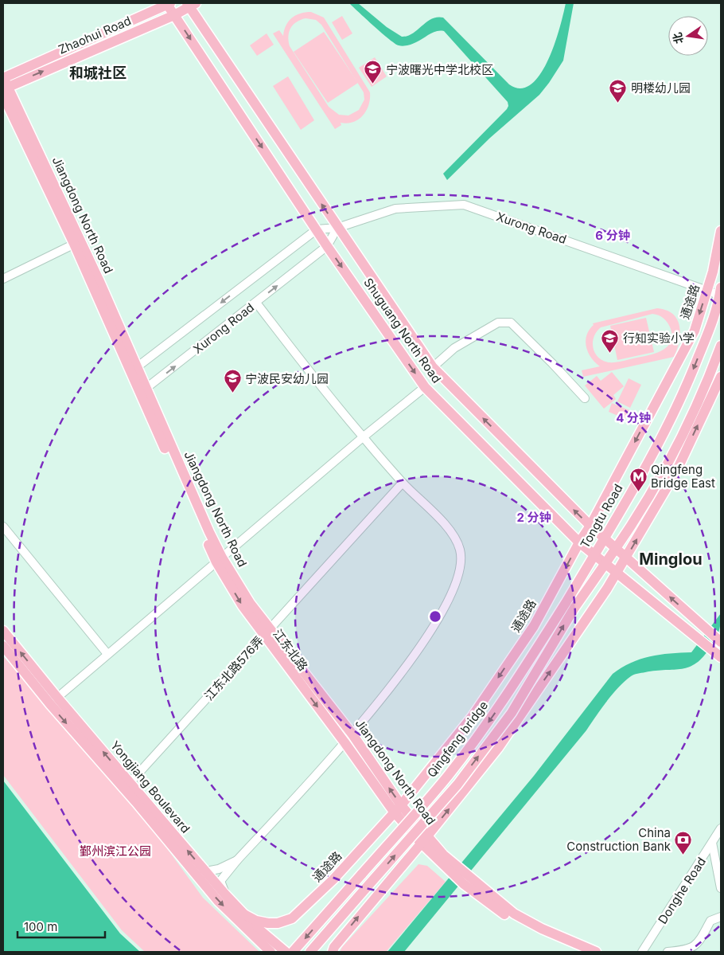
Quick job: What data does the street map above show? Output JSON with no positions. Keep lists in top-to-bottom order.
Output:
{
  "streets": {
    "main road": [
      "Zhaohui Road",
      "Jiangdong North Road",
      "通途路",
      "Shuguang North Road",
      "Tongtu Road",
      "江东北路",
      "Qingfeng bridge",
      "Yongjiang Boulevard"
    ],
    "street": ["Xurong Road", "江东北路576弄", "Donghe Road"]
  },
  "crossings": [
    ["Zhaohui Road", "Jiangdong North Road"],
    ["Zhaohui Road", "Shuguang North Road"],
    ["Jiangdong North Road", "Xurong Road"],
    ["Jiangdong North Road", "通途路"],
    ["Jiangdong North Road", "江东北路"],
    ["Jiangdong North Road", "江东北路576弄"],
    ["Xurong Road", "通途路"],
    ["Xurong Road", "Shuguang North Road"],
    ["Xurong Road", "Tongtu Road"],
    ["通途路", "Shuguang North Road"],
    ["通途路", "江东北路"],
    ["通途路", "Yongjiang Boulevard"],
    ["Shuguang North Road", "Tongtu Road"],
    ["Tongtu Road", "Qingfeng bridge"],
    ["江东北路", "江东北路576弄"],
    ["江东北路576弄", "Yongjiang Boulevard"]
  ],
  "one_way": ["江东北路"],
  "districts": ["和城社区", "Minglou"],
  "parks": ["鄞州滨江公园"],
  "places": {
    "school or university": [
      "宁波曙光中学北校区",
      "明楼幼儿园",
      "行知实验小学",
      "宁波民安幼儿园"
    ],
    "metro station": ["Qingfeng Bridge East"],
    "bank": ["China Construction Bank"]
  },
  "scale_bar": "100 m",
  "north": "left",
  "rings": ["6 分钟", "4 分钟", "2 分钟"]
}
